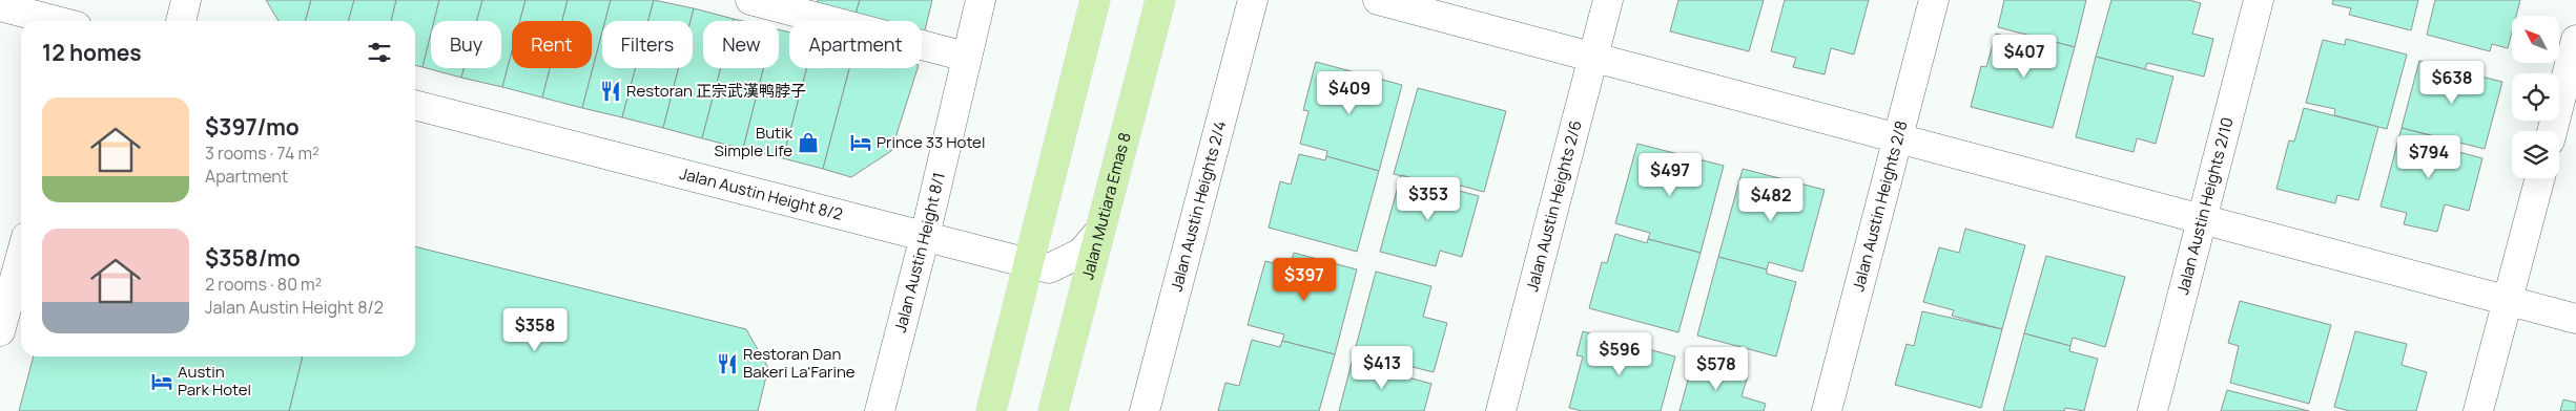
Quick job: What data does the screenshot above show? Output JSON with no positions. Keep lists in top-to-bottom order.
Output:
{
  "streets": {
    "main road": ["Jalan Mutiara Emas 8"],
    "street": [
      "Jalan Austin Height 8/2",
      "Jalan Austin Heights 2/4",
      "Jalan Austin Heights 2/6",
      "Jalan Austin Heights 2/8",
      "Jalan Austin Heights 2/10",
      "Jalan Austin Height 8/1"
    ]
  },
  "crossings": [
    ["Jalan Austin Height 8/2", "Jalan Mutiara Emas 8"],
    ["Jalan Austin Height 8/2", "Jalan Austin Height 8/1"]
  ],
  "places": {
    "restaurant": ["Restoran 正宗武漢鸭脖子", "Restoran Dan Bakeri La'Farine"],
    "shop": ["Butik Simple Life"],
    "hotel": ["Prince 33 Hotel", "Austin Park Hotel"]
  },
  "north": "top left",
  "page": {
    "chip": [
      "Buy",
      "Rent",
      "Filters",
      "New",
      "Apartment"
    ],
    "heading": "12 homes",
    "price": [
      "$407",
      "$638",
      "$409",
      "$794",
      "$497",
      "$353",
      "$482",
      "$397",
      "$358",
      "$596",
      "$413",
      "$578"
    ],
    "list": [
      {
        "name": "$397/mo",
        "note": "3 rooms · 74 m² · Apartment"
      },
      {
        "name": "$358/mo",
        "note": "2 rooms · 80 m² · Jalan Austin Height 8/2"
      }
    ]
  }
}
